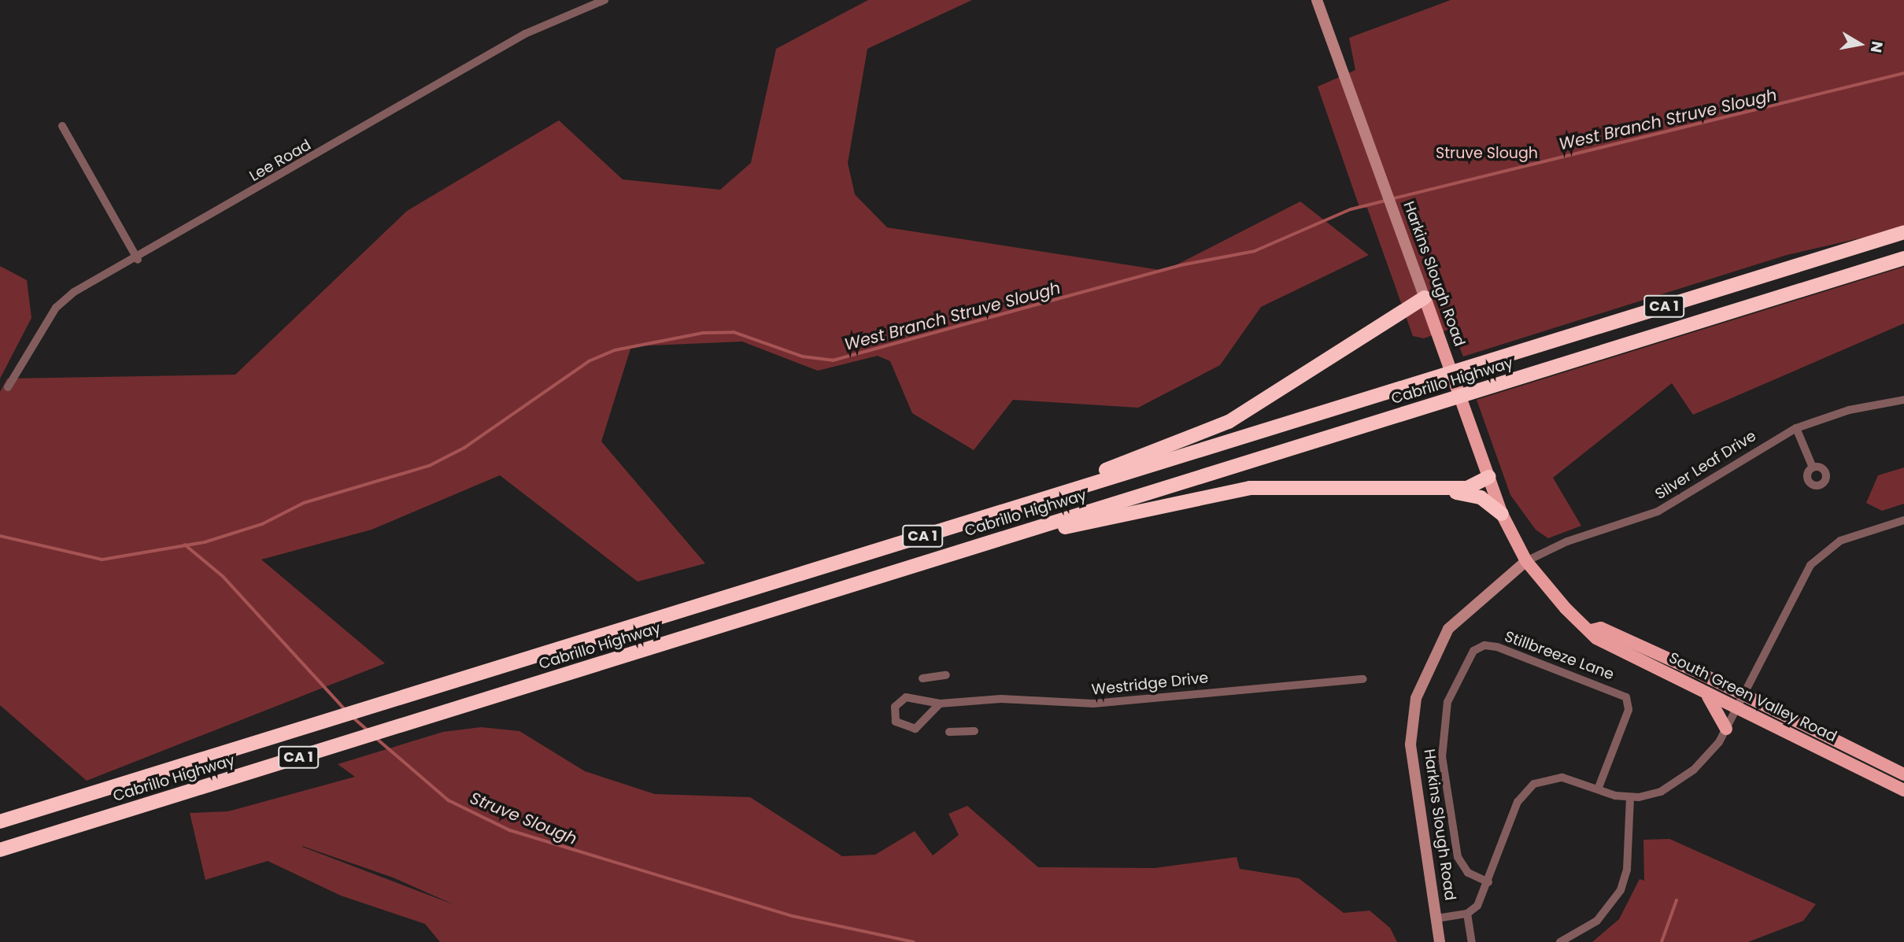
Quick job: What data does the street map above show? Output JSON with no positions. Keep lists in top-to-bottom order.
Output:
{
  "streets": {
    "highway": ["CA 1", "Cabrillo Highway"],
    "main road": ["Harkins Slough Road", "South Green Valley Road"],
    "street": [
      "Lee Road",
      "Silver Leaf Drive",
      "Stillbreeze Lane",
      "Westridge Drive"
    ]
  },
  "crossings": [
    ["Harkins Slough Road", "Silver Leaf Drive"],
    ["Harkins Slough Road", "South Green Valley Road"],
    ["Silver Leaf Drive", "South Green Valley Road"]
  ],
  "water": ["West Branch Struve Slough", "Struve Slough"],
  "parks": ["Struve Slough"],
  "north": "right"
}
